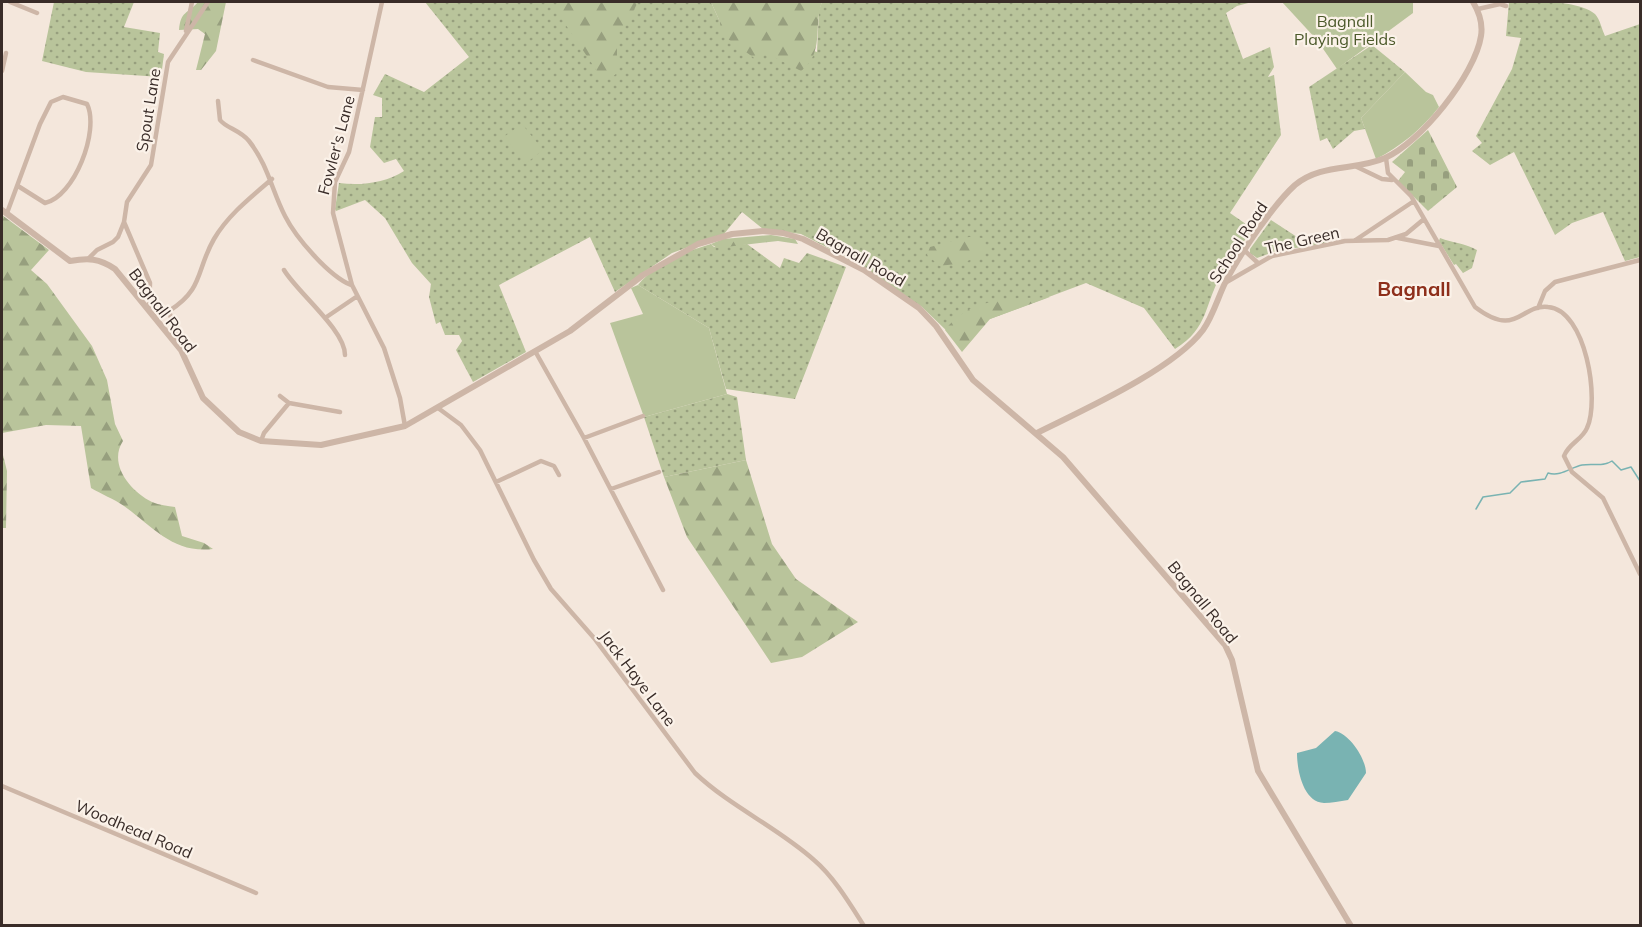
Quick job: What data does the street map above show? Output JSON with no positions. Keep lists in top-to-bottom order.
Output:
{
  "streets": {
    "street": [
      "Spout Lane",
      "Fowler's Lane",
      "The Green",
      "School Road",
      "Bagnall Road",
      "Jack Haye Lane",
      "Woodhead Road"
    ]
  },
  "crossings": [
    ["Spout Lane", "Bagnall Road"],
    ["Fowler's Lane", "Bagnall Road"],
    ["The Green", "School Road"],
    ["School Road", "Bagnall Road"],
    ["Bagnall Road", "Jack Haye Lane"]
  ],
  "districts": ["Bagnall"],
  "parks": ["Bagnall Playing Fields"]
}
